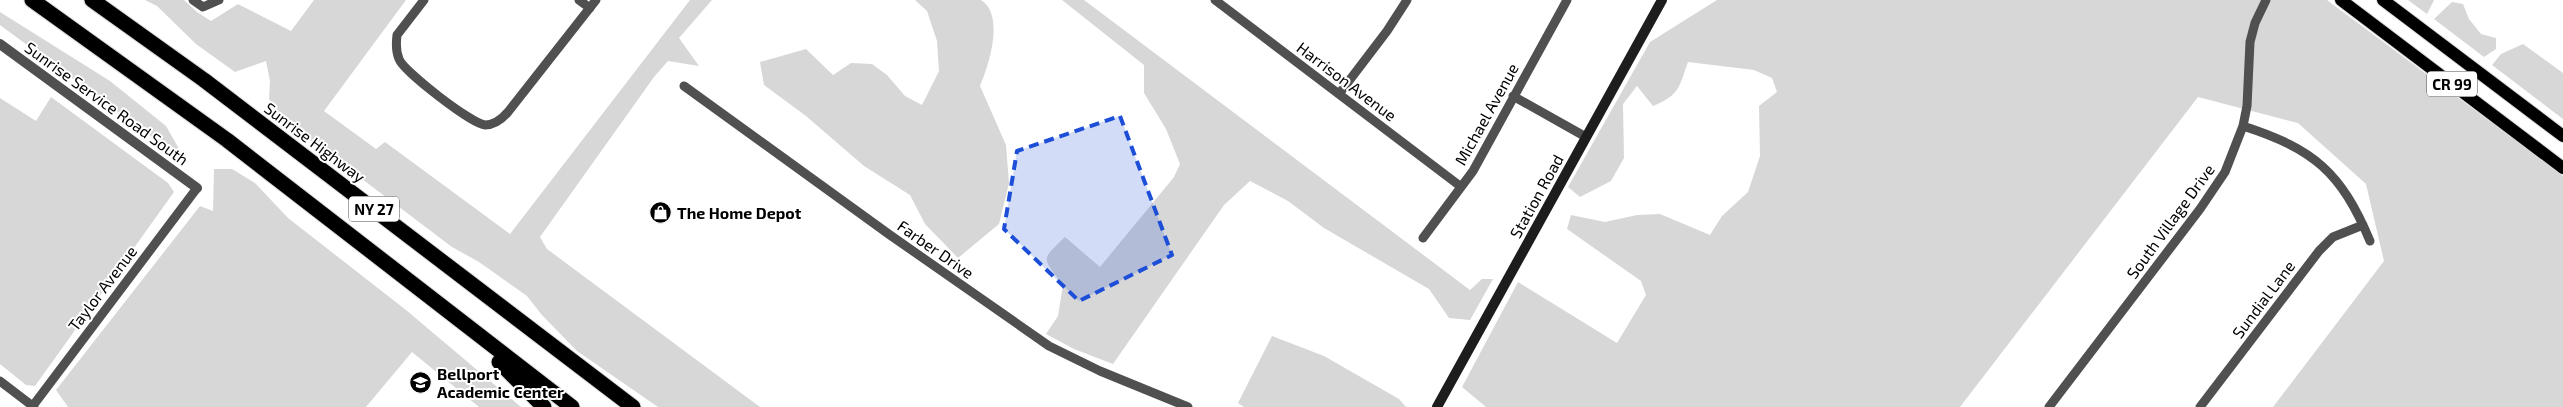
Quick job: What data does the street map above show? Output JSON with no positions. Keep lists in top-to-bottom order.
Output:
{
  "streets": {
    "highway": ["Sunrise Highway", "NY 27"],
    "main road": ["CR 99", "Station Road"],
    "street": [
      "Harrison Avenue",
      "Sunrise Service Road South",
      "Michael Avenue",
      "South Village Drive",
      "Farber Drive",
      "Taylor Avenue",
      "Sundial Lane"
    ]
  },
  "crossings": [
    ["Harrison Avenue", "Michael Avenue"],
    ["Sunrise Service Road South", "Taylor Avenue"]
  ],
  "places": {
    "shop": ["The Home Depot"],
    "school or university": ["Bellport Academic Center"]
  }
}
